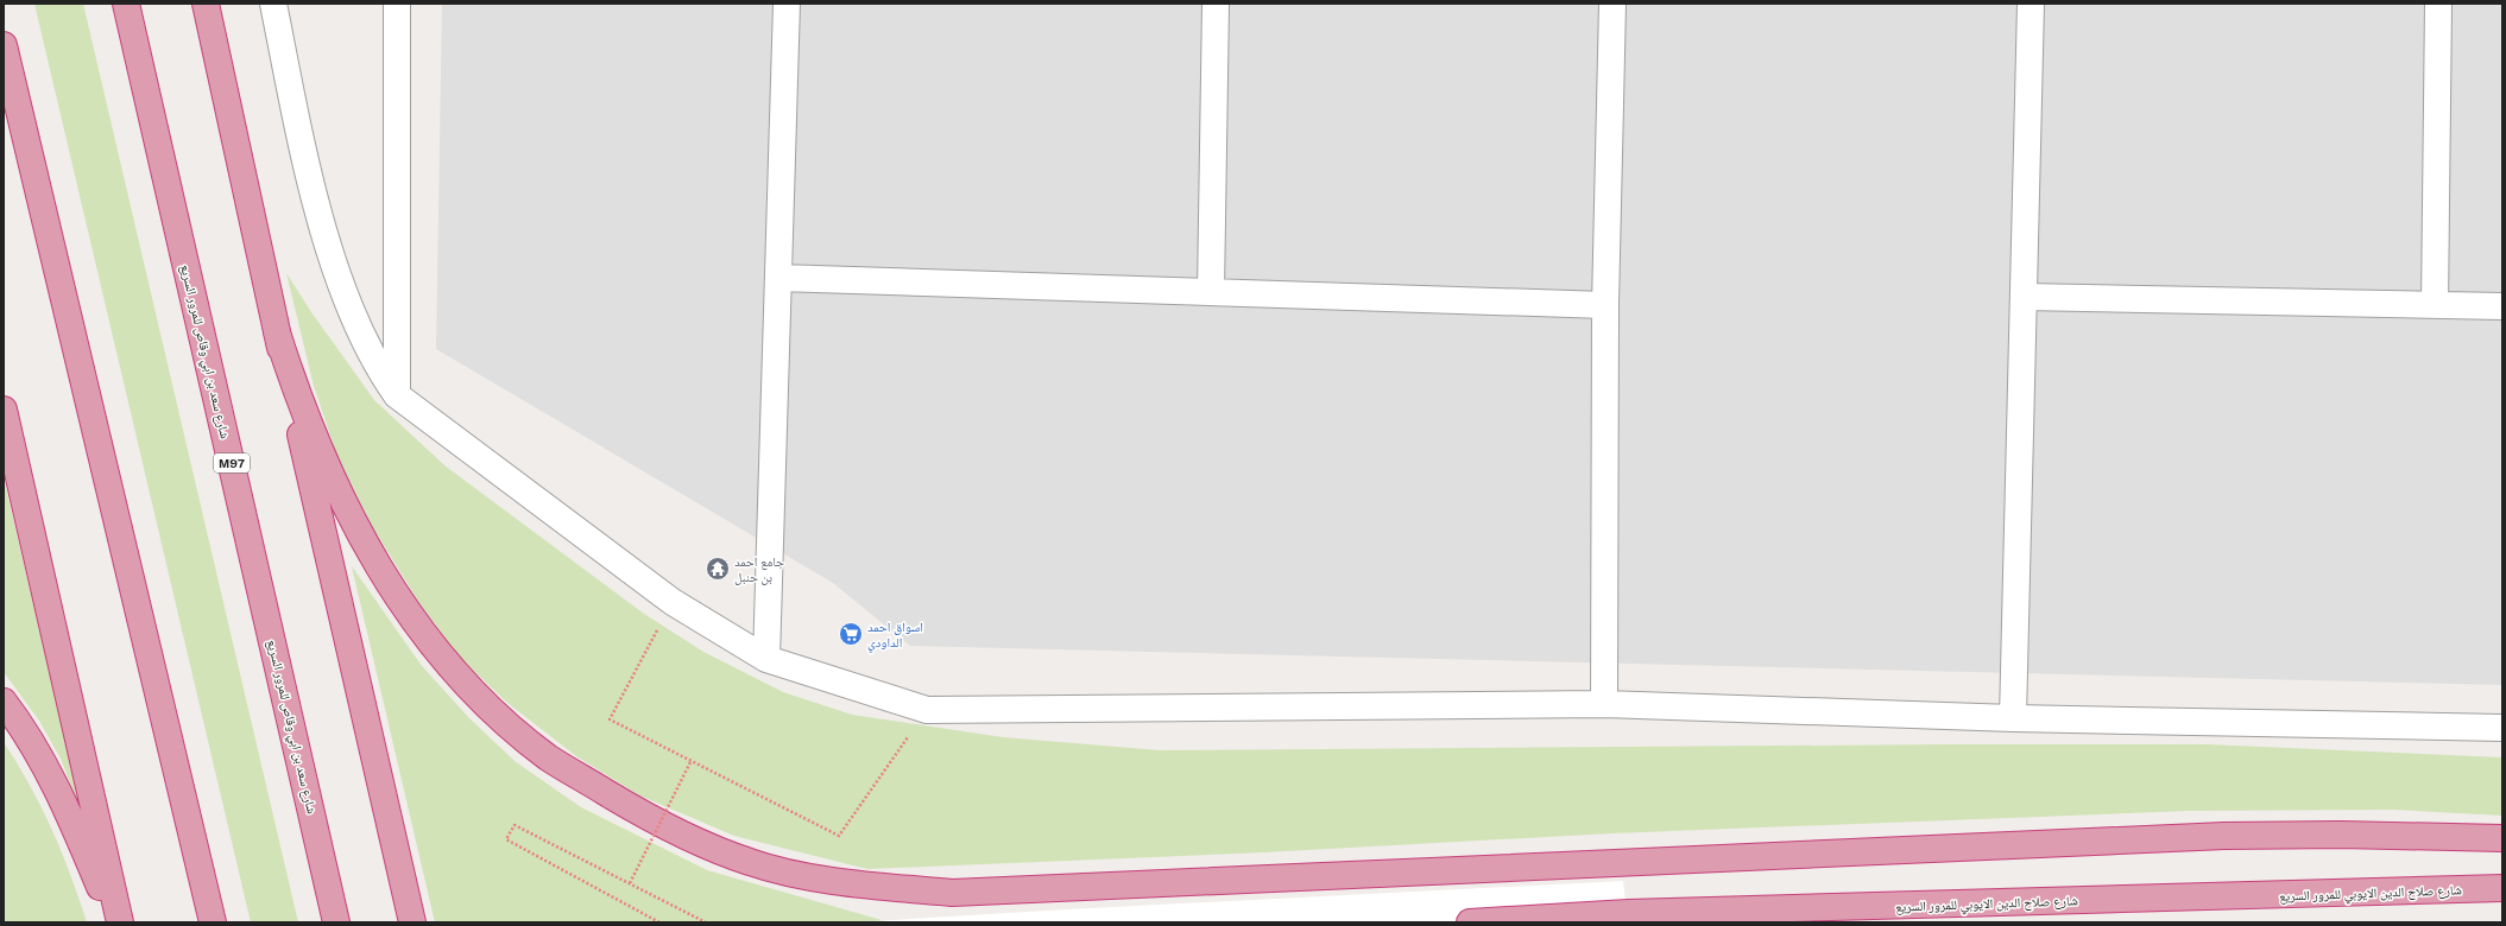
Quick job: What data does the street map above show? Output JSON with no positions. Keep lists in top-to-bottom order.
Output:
{
  "streets": {
    "highway": ["شارع سعد بن ابي وقاص للمرور السريع", "M97", "شارع صلاح الدين الايوبي للمرور السريع"]
  },
  "places": {
    "temple": ["جامع احمد بن حنبل"],
    "supermarket": ["اسواق احمد الداودي"]
  }
}
